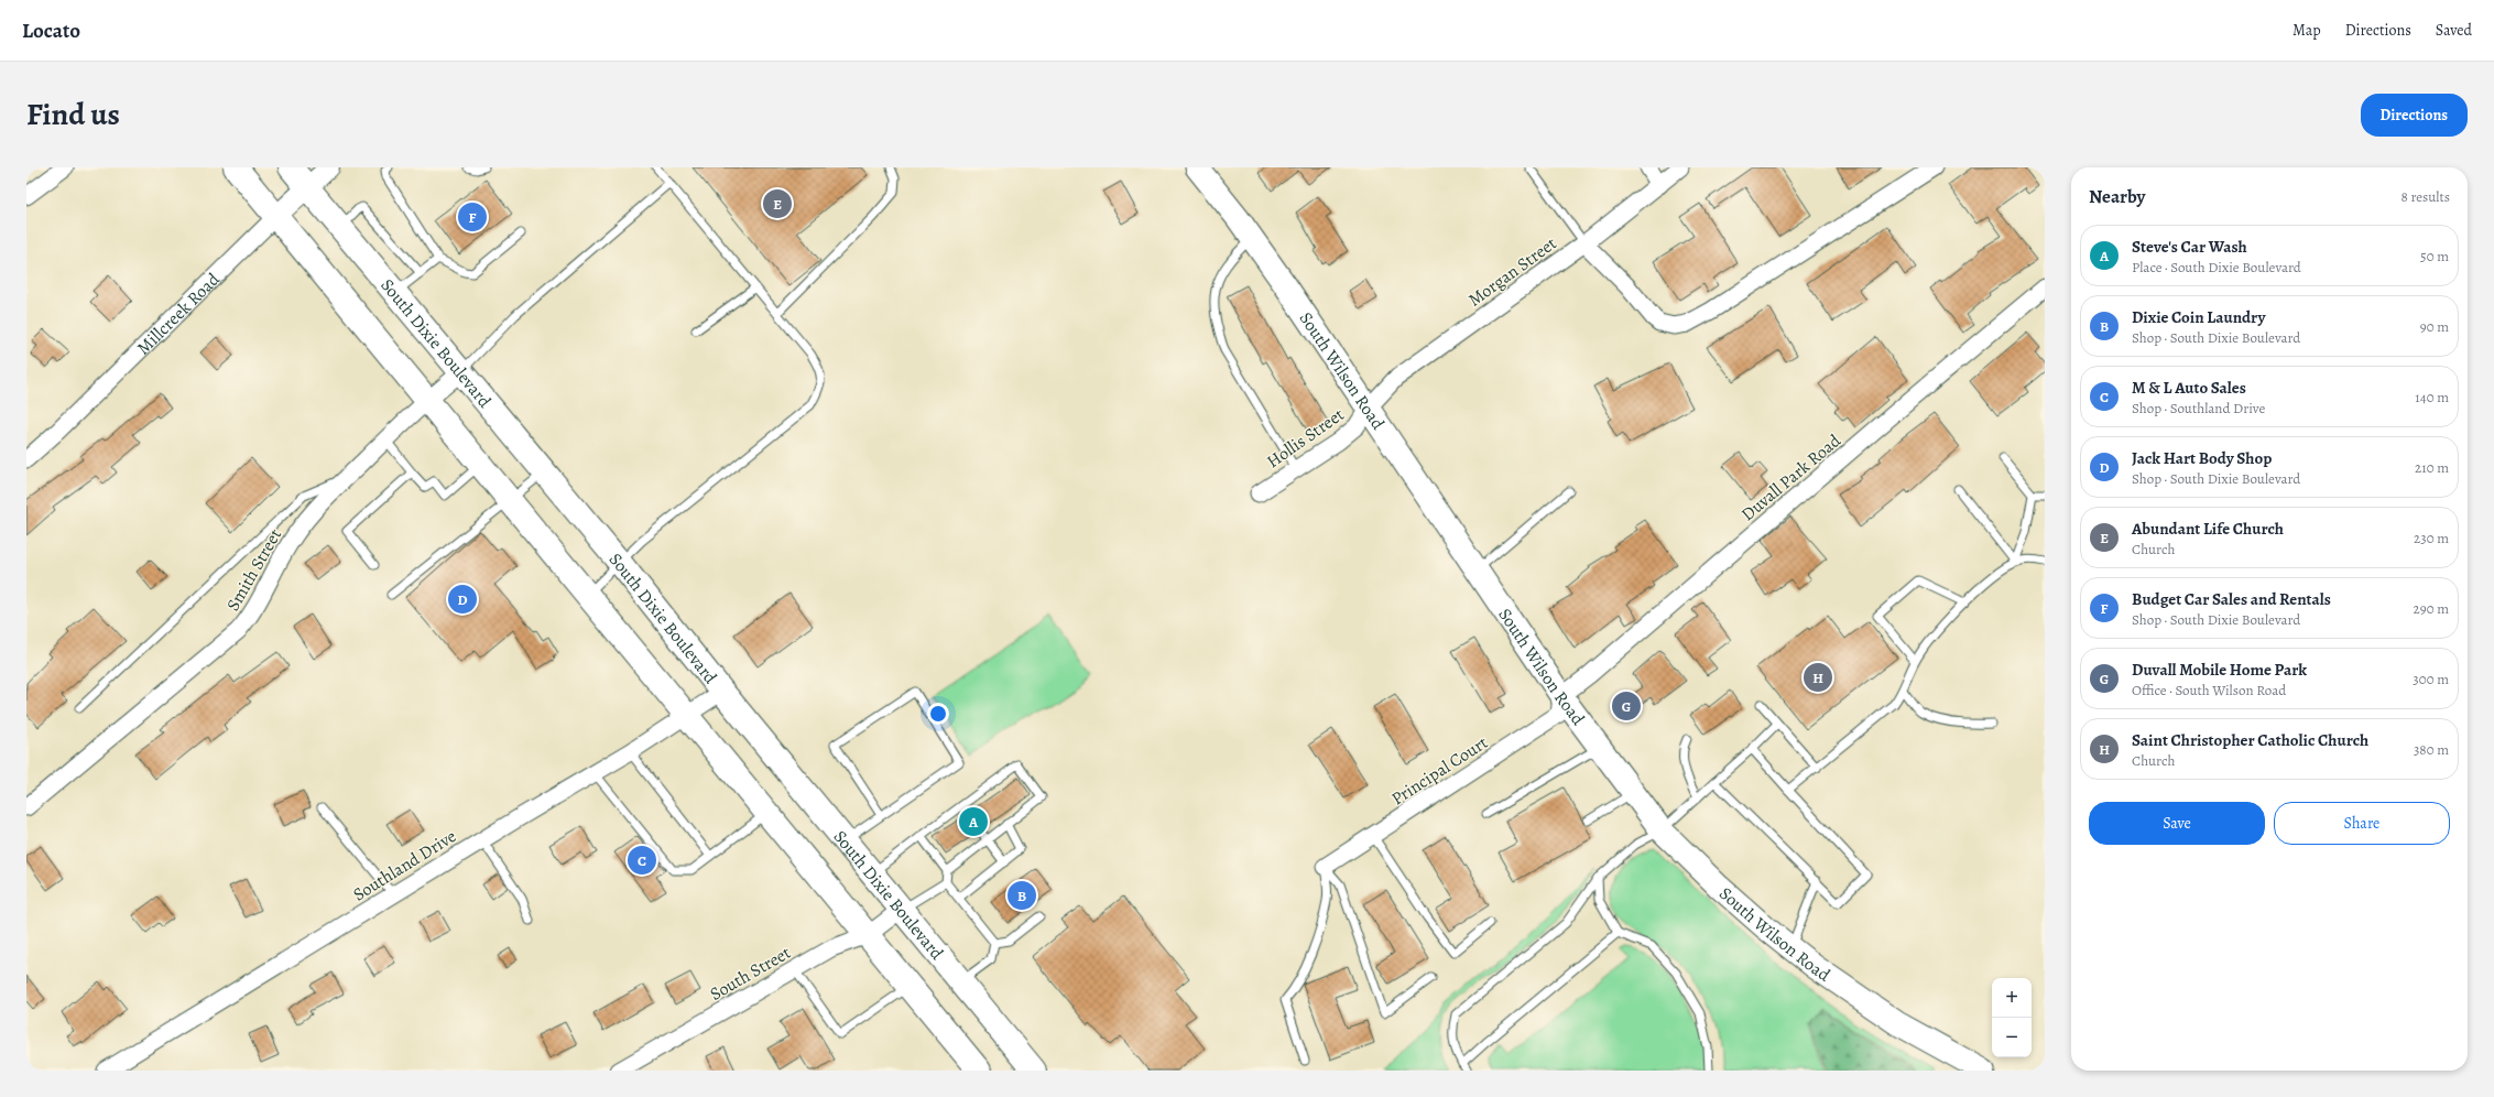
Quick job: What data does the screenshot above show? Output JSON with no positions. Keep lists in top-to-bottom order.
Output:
{
  "streets": {
    "highway": ["South Dixie Boulevard"],
    "main road": ["South Wilson Road"],
    "street": [
      "Morgan Street",
      "Millcreek Road",
      "Hollis Street",
      "Duvall Park Road",
      "Smith Street",
      "Principal Court",
      "Southland Drive",
      "South Street"
    ]
  },
  "crossings": [
    ["Morgan Street", "South Wilson Road"],
    ["Morgan Street", "Hollis Street"],
    ["Millcreek Road", "South Dixie Boulevard"],
    ["South Dixie Boulevard", "Smith Street"],
    ["South Dixie Boulevard", "Southland Drive"],
    ["South Dixie Boulevard", "South Street"],
    ["South Wilson Road", "Hollis Street"],
    ["South Wilson Road", "Duvall Park Road"],
    ["South Wilson Road", "Principal Court"],
    ["Duvall Park Road", "Principal Court"]
  ],
  "page": {
    "header": "Locato",
    "nav": ["Map", "Directions", "Saved"],
    "title": "Find us",
    "buttons": [
      "Directions",
      ["Save", "Share"]
    ],
    "heading": ["Nearby", "8 results"],
    "pins": [
      "E",
      "F",
      "D",
      "H",
      "G",
      "A",
      "C",
      "B"
    ],
    "list": [
      {
        "mark": "A",
        "name": "Steve's Car Wash",
        "note": "Place · South Dixie Boulevard",
        "value": "50 m"
      },
      {
        "mark": "B",
        "name": "Dixie Coin Laundry",
        "note": "Shop · South Dixie Boulevard",
        "value": "90 m"
      },
      {
        "mark": "C",
        "name": "M & L Auto Sales",
        "note": "Shop · Southland Drive",
        "value": "140 m"
      },
      {
        "mark": "D",
        "name": "Jack Hart Body Shop",
        "note": "Shop · South Dixie Boulevard",
        "value": "210 m"
      },
      {
        "mark": "E",
        "name": "Abundant Life Church",
        "note": "Church",
        "value": "230 m"
      },
      {
        "mark": "F",
        "name": "Budget Car Sales and Rentals",
        "note": "Shop · South Dixie Boulevard",
        "value": "290 m"
      },
      {
        "mark": "G",
        "name": "Duvall Mobile Home Park",
        "note": "Office · South Wilson Road",
        "value": "300 m"
      },
      {
        "mark": "H",
        "name": "Saint Christopher Catholic Church",
        "note": "Church",
        "value": "380 m"
      }
    ],
    "map_buttons": ["+", "−"]
  }
}
